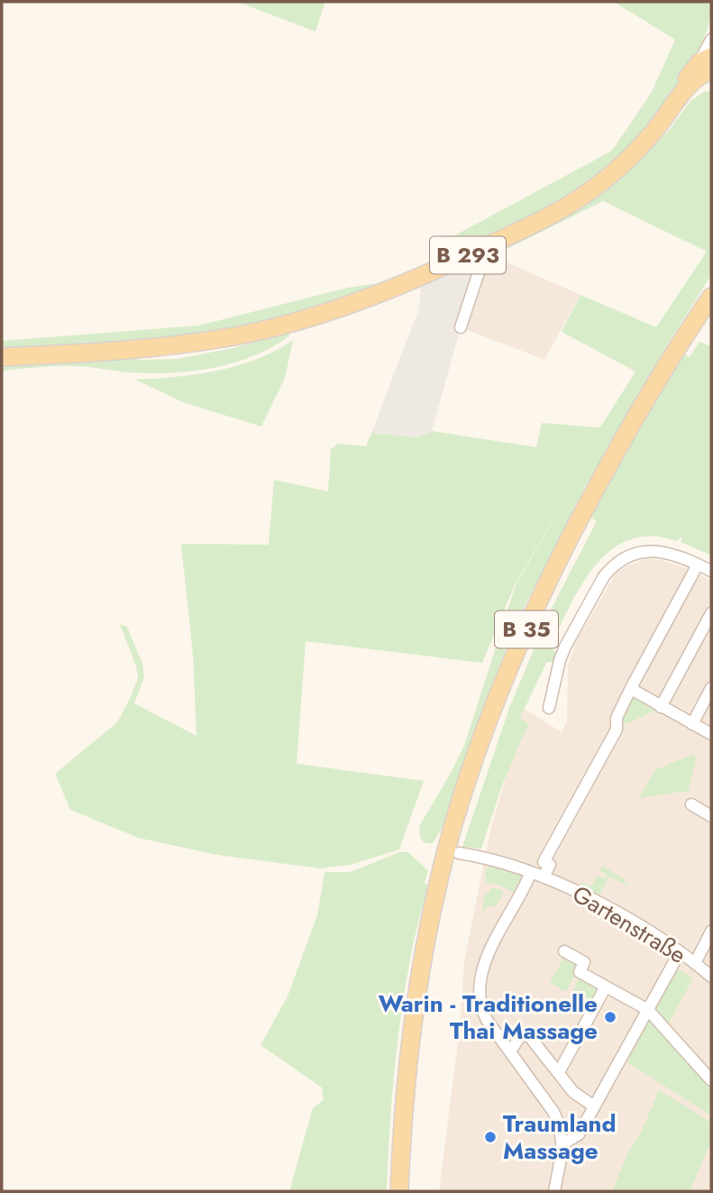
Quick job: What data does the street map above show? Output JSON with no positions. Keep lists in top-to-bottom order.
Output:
{
  "streets": {
    "main road": ["B 293", "B 35"],
    "street": ["Gartenstraße"]
  },
  "places": ["Warin - Traditionelle Thai Massage", "Traumland Massage"]
}
